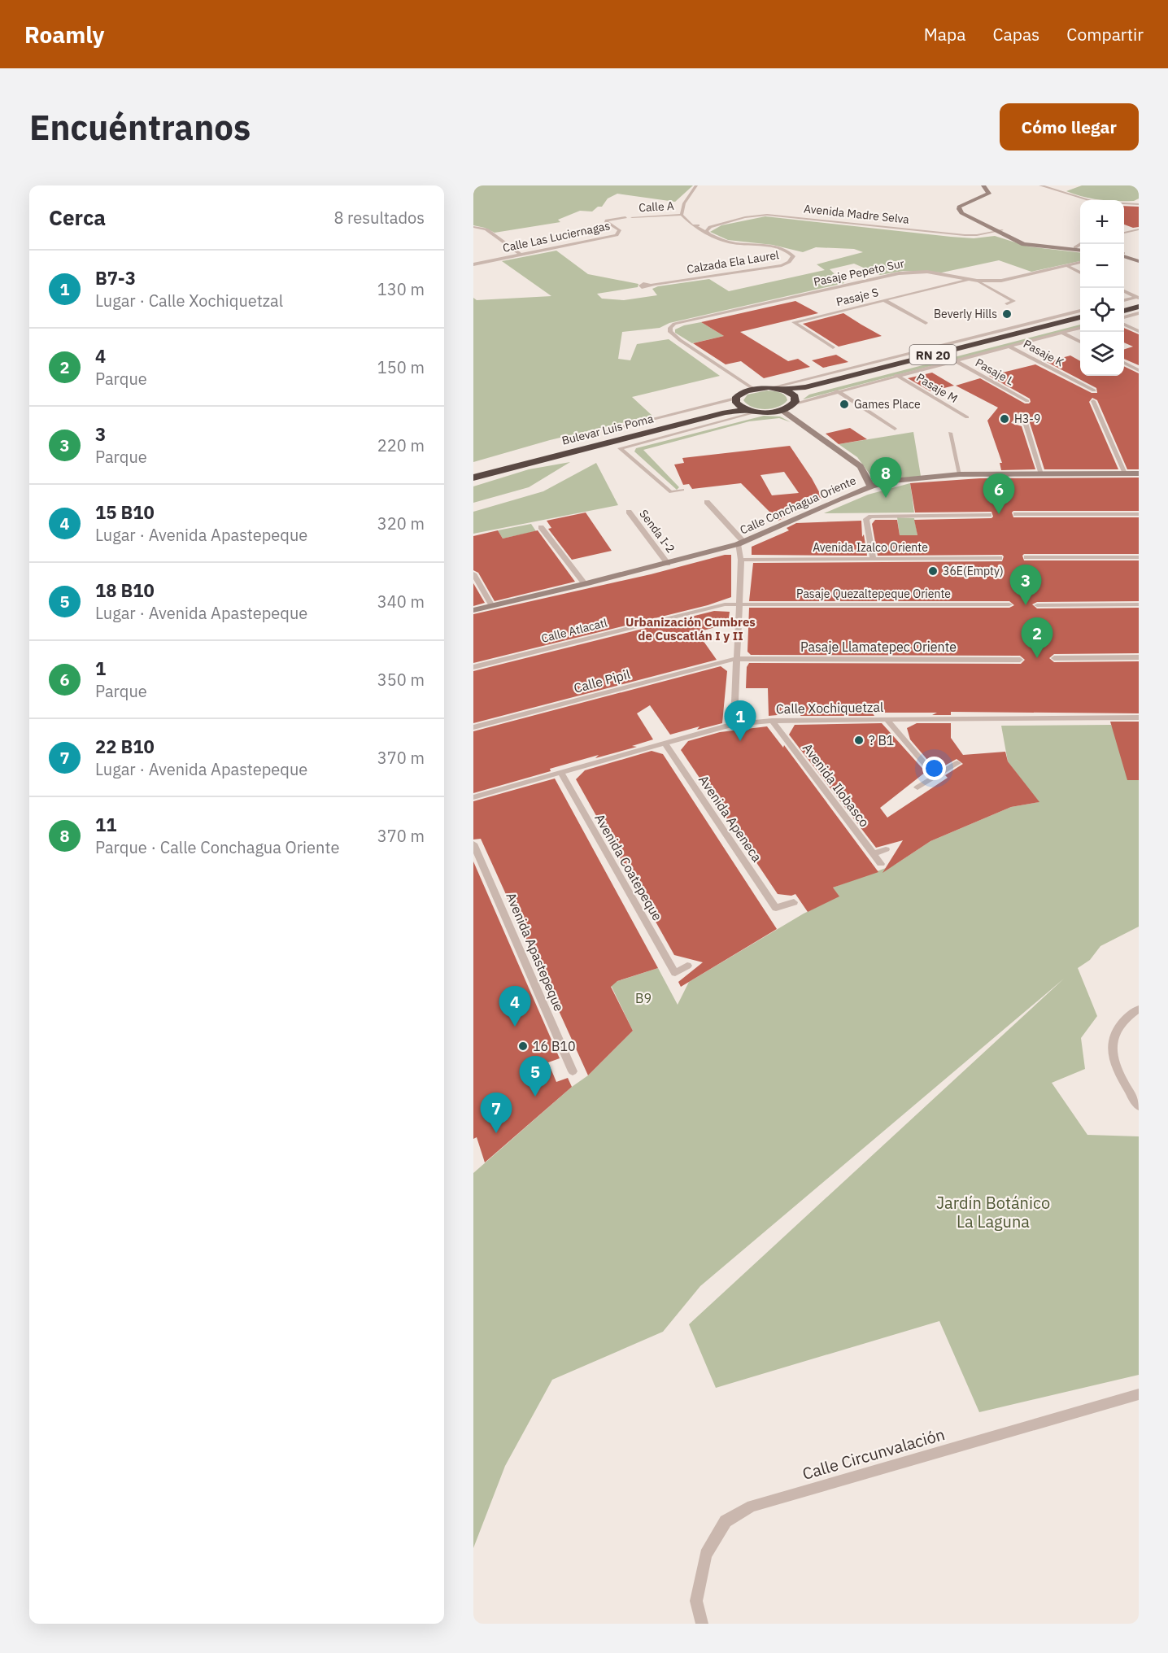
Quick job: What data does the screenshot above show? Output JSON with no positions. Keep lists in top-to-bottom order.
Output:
{
  "streets": {
    "highway": ["RN 20", "Bulevar Luis Poma"],
    "street": [
      "Calle A",
      "Avenida Madre Selva",
      "Calle Las Luciernagas",
      "Calzada Ela Laurel",
      "Pasaje Pepeto Sur",
      "Pasaje S",
      "Pasaje K",
      "Pasaje L",
      "Pasaje M",
      "Calle Conchagua Oriente",
      "Senda I-2",
      "Avenida Izalco Oriente",
      "Pasaje Quezaltepeque Oriente",
      "Calle Atlacatl",
      "Pasaje Llamatepec Oriente",
      "Calle Pipil",
      "Calle Xochiquetzal",
      "Avenida Ilobasco",
      "Avenida Apeneca",
      "Avenida Coatepeque",
      "Avenida Apastepeque",
      "Calle Circunvalación"
    ]
  },
  "crossings": [
    ["Calle A", "Calle Las Luciernagas"],
    ["Avenida Madre Selva", "Calzada Ela Laurel"],
    ["Pasaje Pepeto Sur", "Pasaje S"],
    ["Pasaje Pepeto Sur", "RN 20"],
    ["RN 20", "Bulevar Luis Poma"],
    ["Calle Conchagua Oriente", "Senda I-2"],
    ["Pasaje Quezaltepeque Oriente", "Calle Atlacatl"],
    ["Pasaje Llamatepec Oriente", "Calle Pipil"],
    ["Calle Xochiquetzal", "Avenida Ilobasco"],
    ["Calle Xochiquetzal", "Avenida Apeneca"],
    ["Calle Xochiquetzal", "Avenida Coatepeque"]
  ],
  "districts": ["Urbanización Cumbres de Cuscatlán I y II"],
  "parks": ["B9", "Jardín Botánico La Laguna"],
  "places": [
    "Beverly Hills",
    "Games Place",
    "H3-9",
    "36E(Empty)",
    "? B1",
    "16 B10"
  ],
  "page": {
    "header": "Roamly",
    "nav": ["Mapa", "Capas", "Compartir"],
    "buttons": "Cómo llegar",
    "title": "Encuéntranos",
    "heading": ["Cerca", "8 resultados"],
    "map_buttons": ["+", "−"],
    "list": [
      {
        "mark": "1",
        "name": "B7-3",
        "note": "Lugar · Calle Xochiquetzal",
        "value": "130 m"
      },
      {
        "mark": "2",
        "name": "4",
        "note": "Parque",
        "value": "150 m"
      },
      {
        "mark": "3",
        "name": "3",
        "note": "Parque",
        "value": "220 m"
      },
      {
        "mark": "4",
        "name": "15 B10",
        "note": "Lugar · Avenida Apastepeque",
        "value": "320 m"
      },
      {
        "mark": "5",
        "name": "18 B10",
        "note": "Lugar · Avenida Apastepeque",
        "value": "340 m"
      },
      {
        "mark": "6",
        "name": "1",
        "note": "Parque",
        "value": "350 m"
      },
      {
        "mark": "7",
        "name": "22 B10",
        "note": "Lugar · Avenida Apastepeque",
        "value": "370 m"
      },
      {
        "mark": "8",
        "name": "11",
        "note": "Parque · Calle Conchagua Oriente",
        "value": "370 m"
      }
    ],
    "pins": [
      "8",
      "6",
      "3",
      "2",
      "1",
      "4",
      "5",
      "7"
    ]
  }
}
